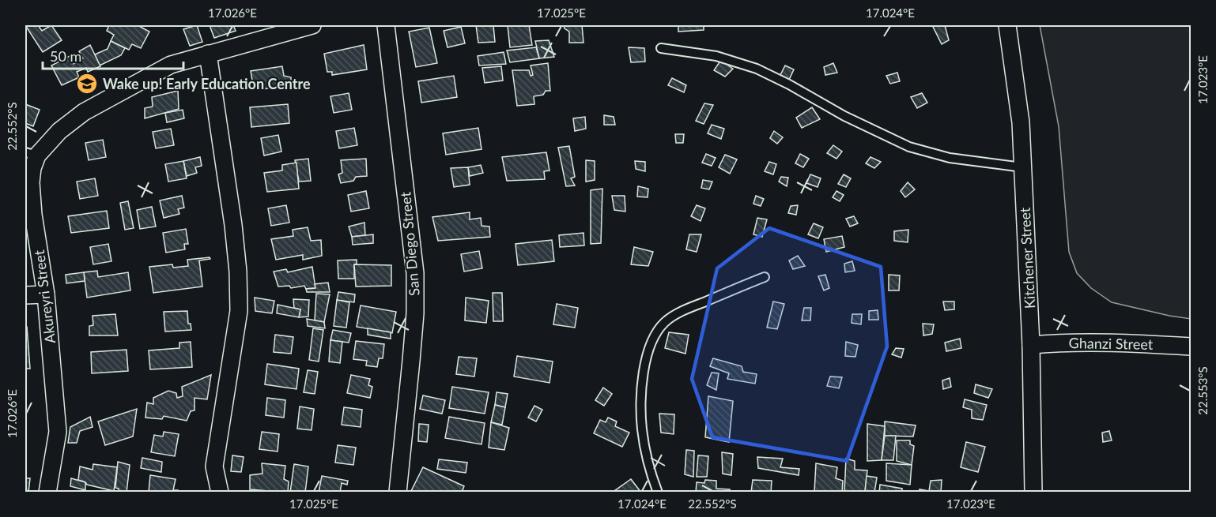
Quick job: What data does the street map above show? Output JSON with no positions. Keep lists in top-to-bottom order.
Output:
{
  "streets": {
    "street": [
      "San Diego Street",
      "Kitchener Street",
      "Akureyri Street",
      "Ghanzi Street"
    ]
  },
  "crossings": [
    ["Kitchener Street", "Ghanzi Street"]
  ],
  "places": {
    "school or university": ["Wake up! Early Education Centre"]
  },
  "scale_bar": "50 m",
  "coordinates": [
    "17.026°E",
    "17.025°E",
    "17.024°E",
    "17.023°E",
    "22.552°S",
    "22.553°S"
  ]
}
